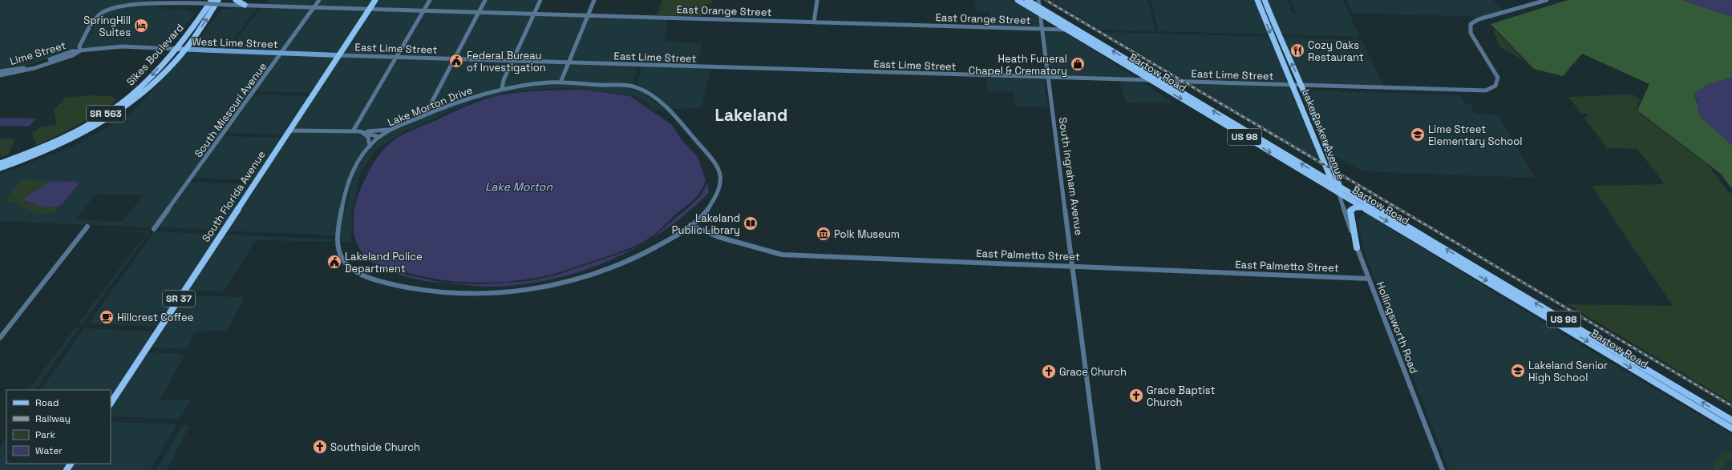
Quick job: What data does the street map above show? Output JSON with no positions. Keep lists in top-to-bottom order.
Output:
{
  "streets": {
    "main road": [
      "West Lime Street",
      "Sikes Boulevard",
      "Bartow Road",
      "SR 563",
      "Lake Parker Avenue",
      "US 98",
      "South Florida Avenue",
      "SR 37"
    ],
    "street": [
      "East Orange Street",
      "East Lime Street",
      "Lime Street",
      "Lake Morton Drive",
      "South Missouri Avenue",
      "South Ingraham Avenue",
      "East Palmetto Street",
      "Hollingsworth Road"
    ]
  },
  "crossings": [
    ["East Orange Street", "West Lime Street"],
    ["East Orange Street", "Lime Street"],
    ["East Orange Street", "Bartow Road"],
    ["East Orange Street", "South Missouri Avenue"],
    ["East Orange Street", "South Ingraham Avenue"],
    ["East Orange Street", "South Florida Avenue"],
    ["West Lime Street", "East Lime Street"],
    ["West Lime Street", "Lime Street"],
    ["West Lime Street", "Sikes Boulevard"],
    ["West Lime Street", "South Missouri Avenue"],
    ["West Lime Street", "South Florida Avenue"],
    ["East Lime Street", "Bartow Road"],
    ["East Lime Street", "Lake Parker Avenue"],
    ["East Lime Street", "South Ingraham Avenue"],
    ["East Lime Street", "South Florida Avenue"],
    ["Bartow Road", "Lake Parker Avenue"],
    ["Bartow Road", "South Ingraham Avenue"],
    ["Bartow Road", "Hollingsworth Road"],
    ["Lake Morton Drive", "East Palmetto Street"],
    ["Lake Parker Avenue", "Hollingsworth Road"],
    ["South Ingraham Avenue", "East Palmetto Street"],
    ["East Palmetto Street", "Hollingsworth Road"]
  ],
  "districts": ["Lakeland"],
  "water": ["Lake Morton"],
  "places": {
    "hotel": ["SpringHill Suites"],
    "restaurant": ["Cozy Oaks Restaurant"],
    "public building": ["Federal Bureau of Investigation", "Lakeland Police Department"],
    "shop": ["Heath Funeral Chapel & Crematory"],
    "school or university": ["Lime Street Elementary School", "Lakeland Senior High School"],
    "library": ["Lakeland Public Library"],
    "museum": ["Polk Museum"],
    "cafe": ["Hillcrest Coffee"],
    "church": ["Grace Church", "Grace Baptist Church", "Southside Church"]
  },
  "legend": [
    "Road",
    "Railway",
    "Park",
    "Water"
  ]
}
